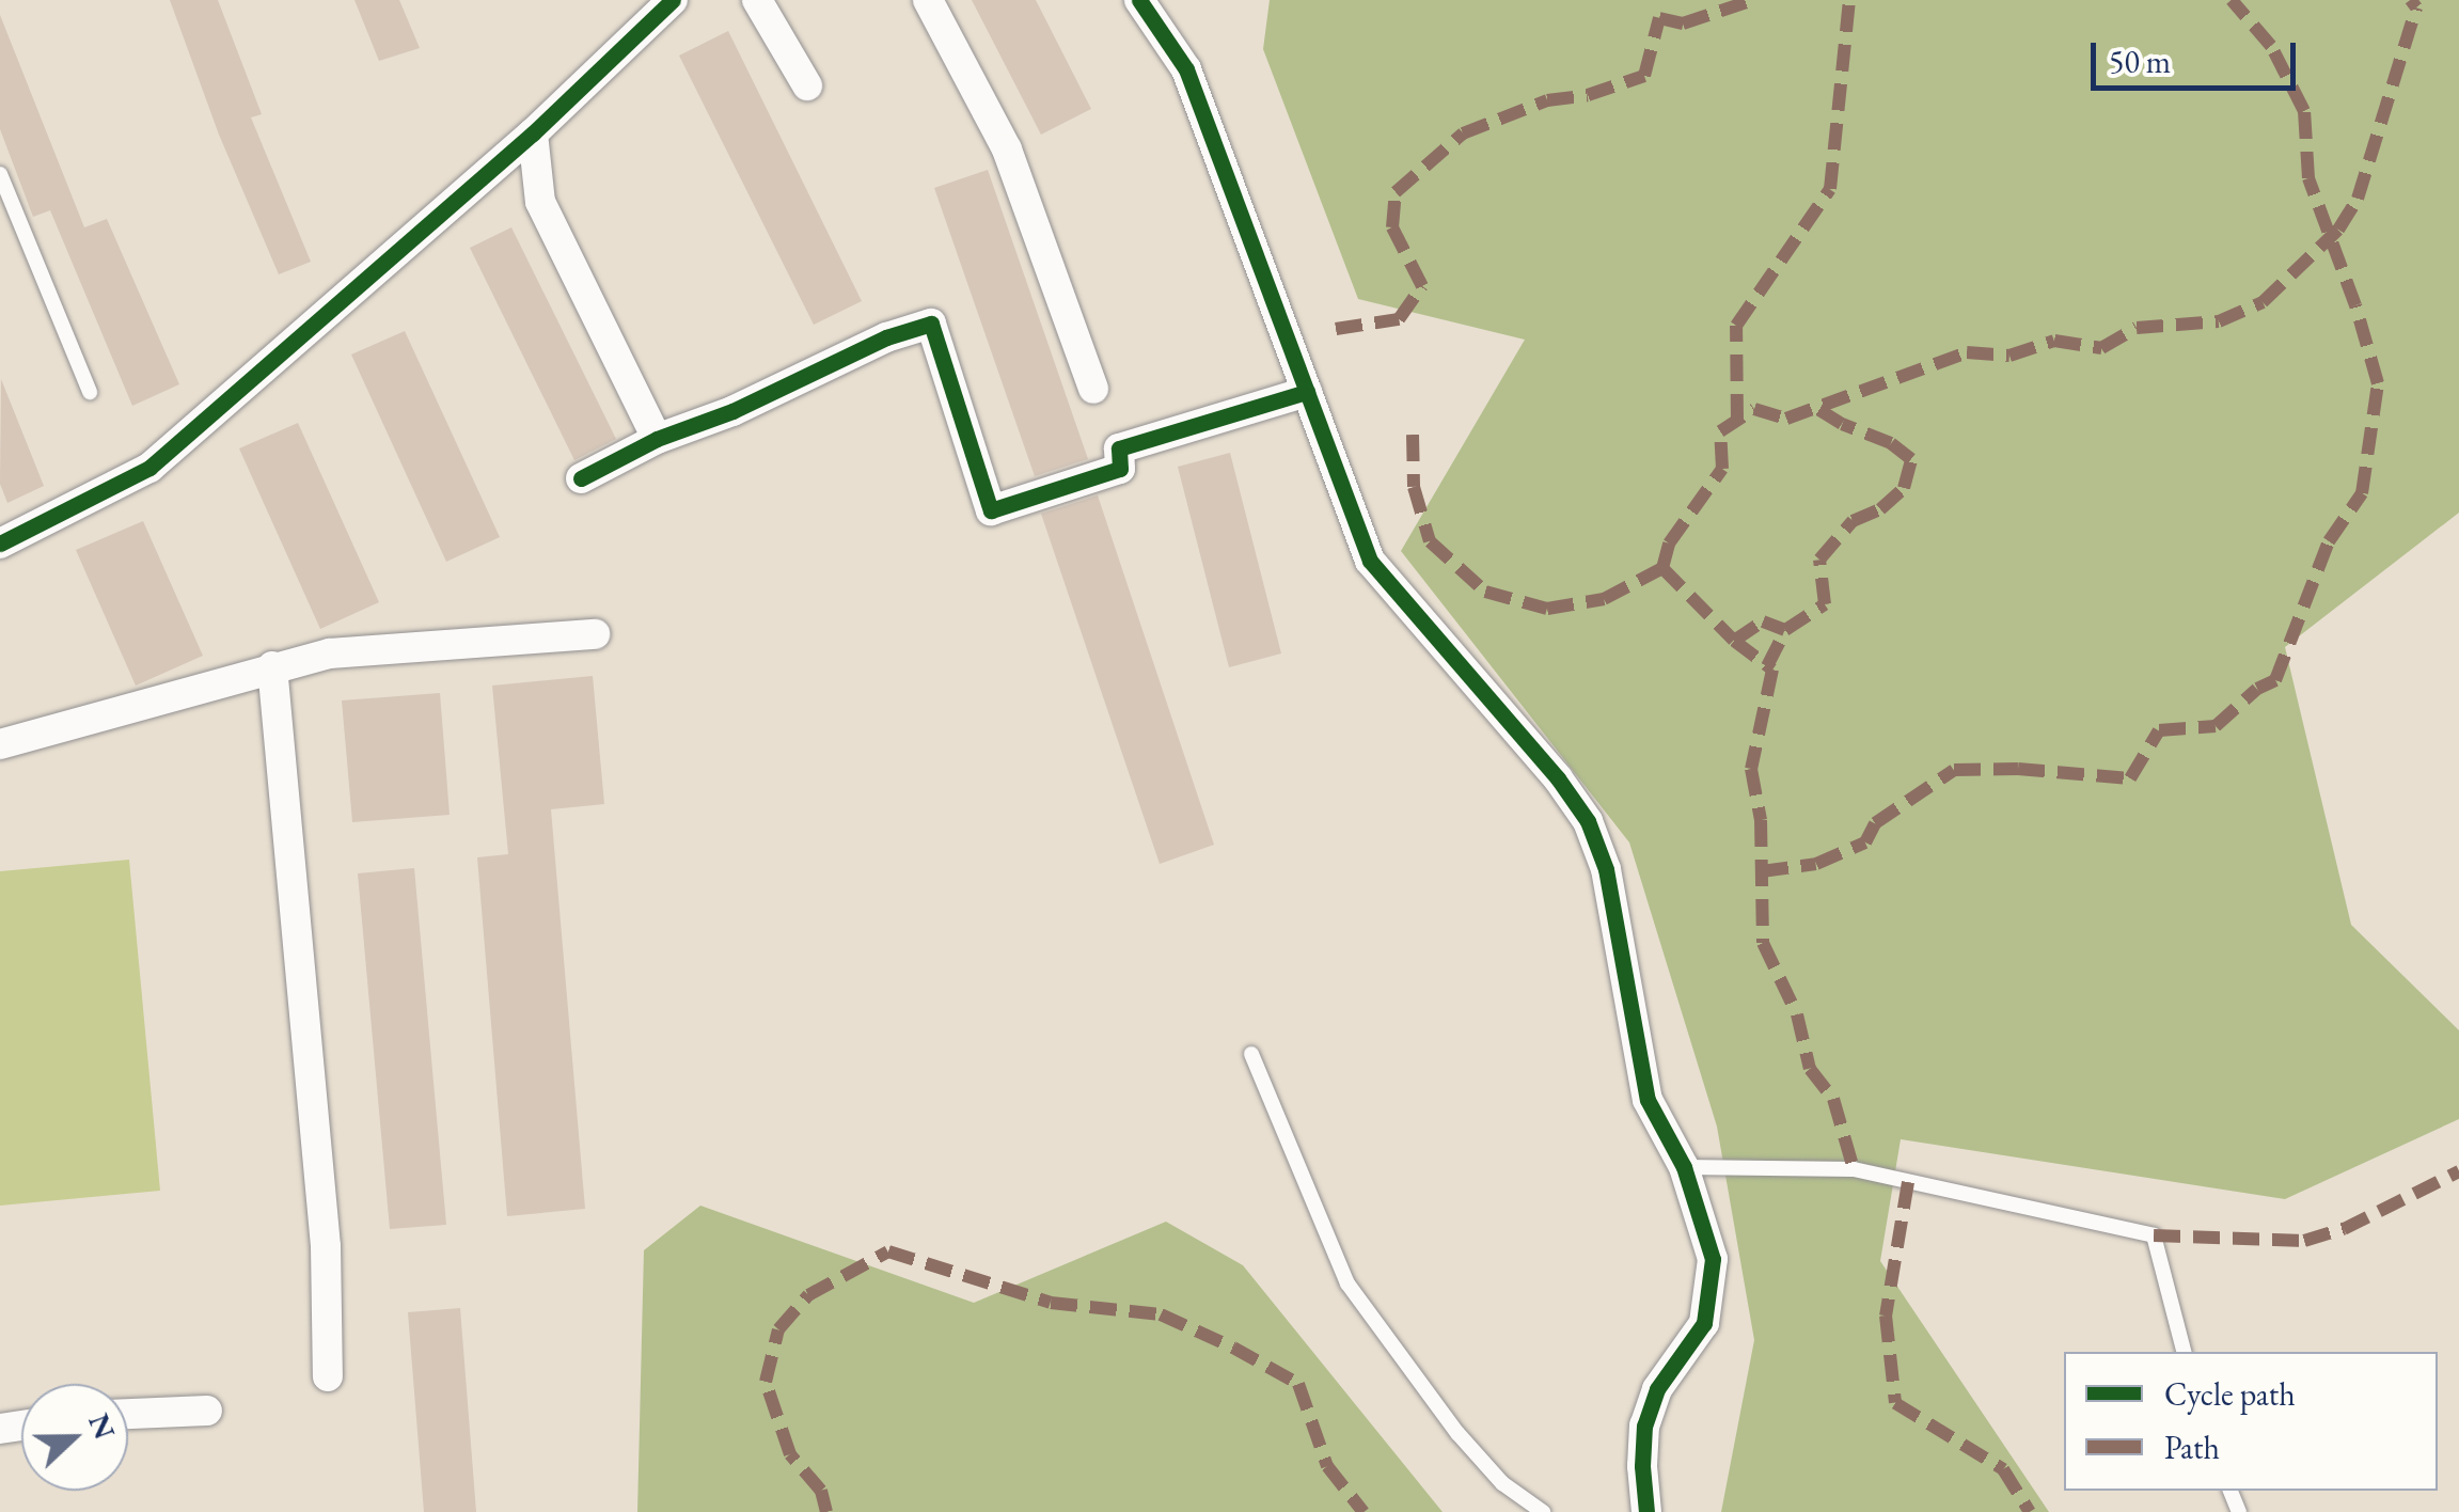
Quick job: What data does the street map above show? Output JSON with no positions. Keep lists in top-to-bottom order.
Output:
{
  "legend": ["Cycle path", "Path"],
  "scale_bar": "50 m",
  "north": "right"
}
